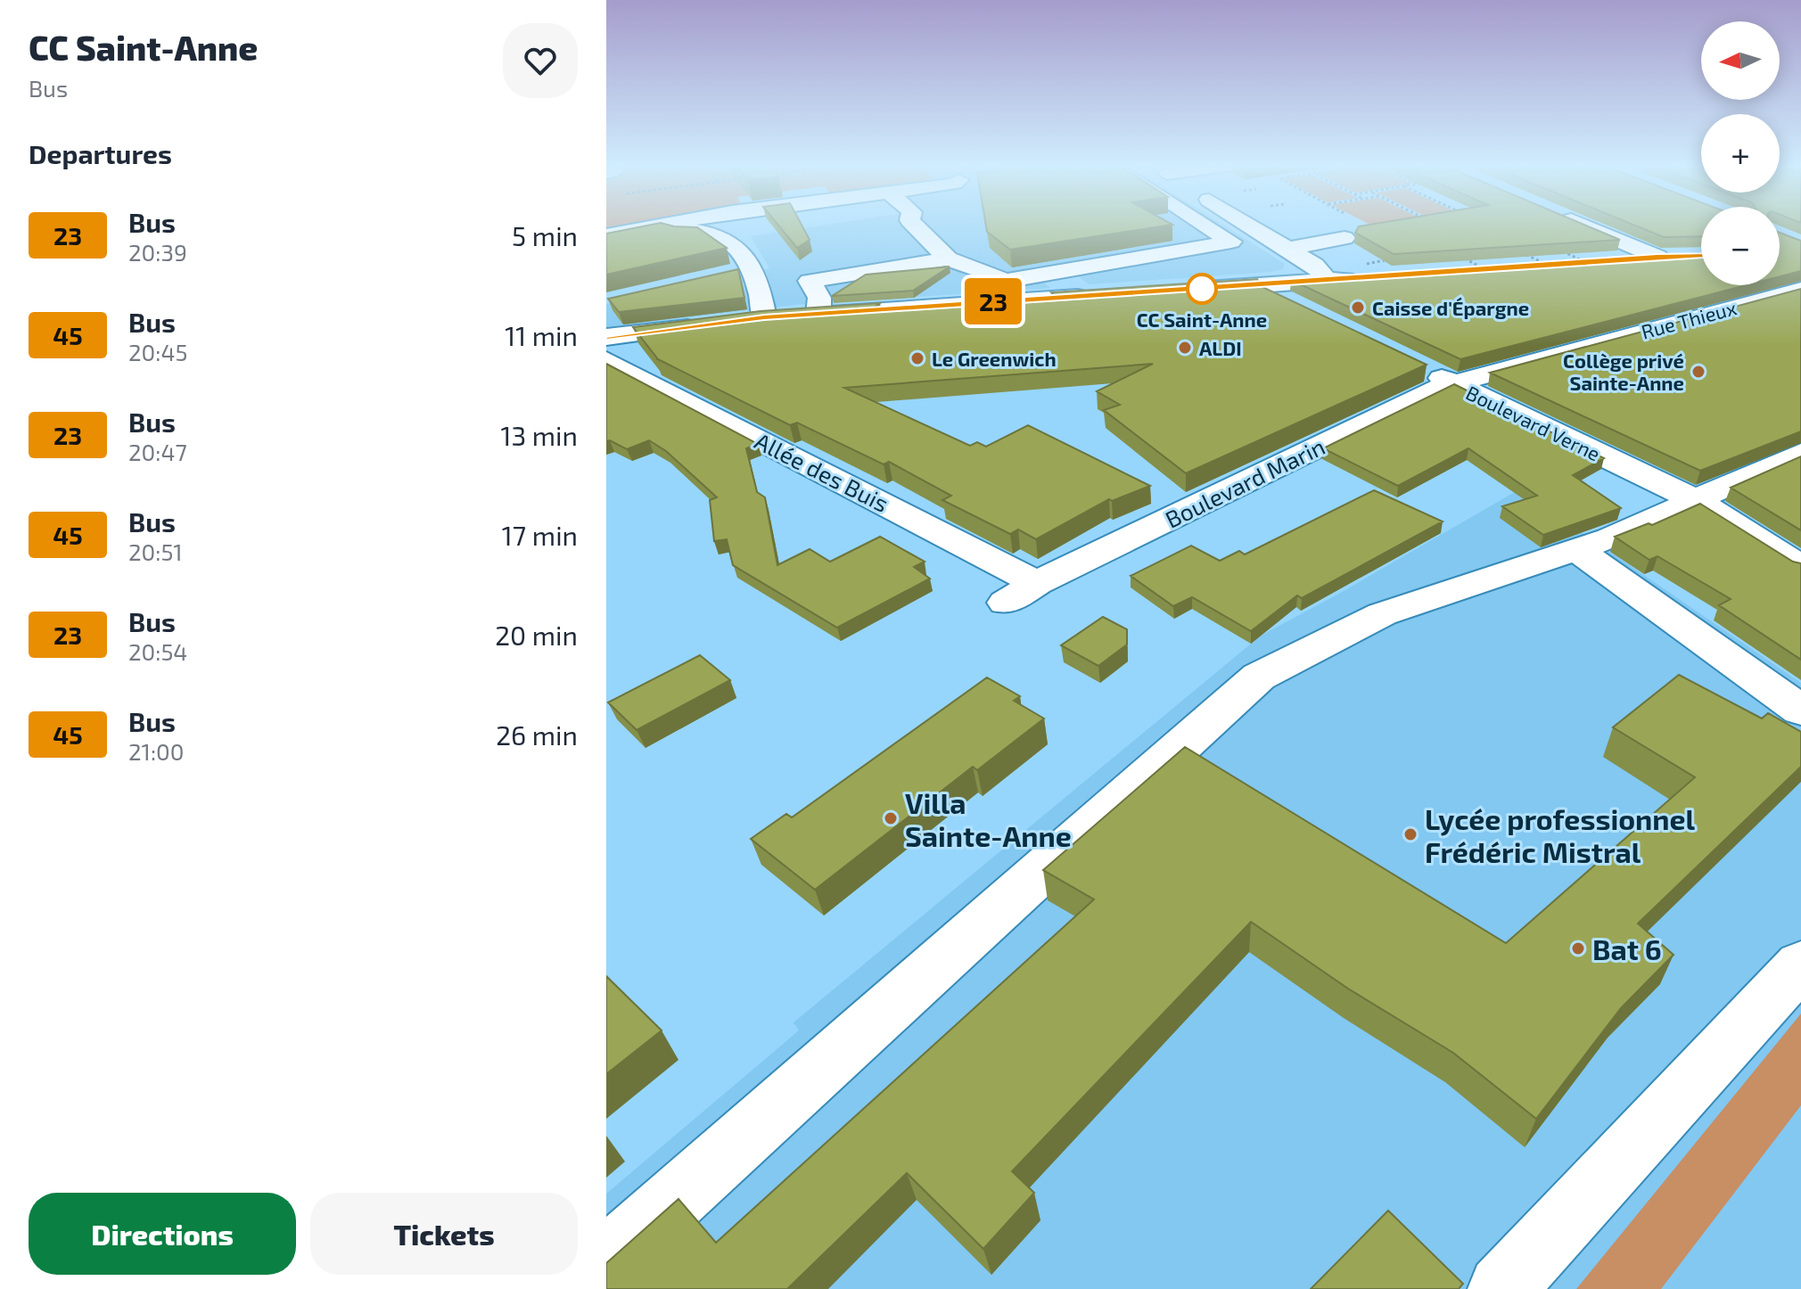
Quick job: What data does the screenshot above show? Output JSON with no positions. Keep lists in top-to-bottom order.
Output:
{
  "streets": {
    "street": [
      "Rue Thieux",
      "Boulevard Verne",
      "Allée des Buis",
      "Boulevard Marin"
    ]
  },
  "crossings": [
    ["Rue Thieux", "Boulevard Verne"],
    ["Rue Thieux", "Boulevard Marin"],
    ["Boulevard Verne", "Boulevard Marin"],
    ["Allée des Buis", "Boulevard Marin"]
  ],
  "places": [
    "CC Saint-Anne",
    "Caisse d'Épargne",
    "ALDI",
    "Le Greenwich",
    "Collège privé Sainte-Anne",
    "Villa Sainte-Anne",
    "Lycée professionnel Frédéric Mistral",
    "Bat 6"
  ],
  "lines": ["bus line 23"],
  "north": "left",
  "page": {
    "heading": [
      ["CC Saint-Anne", "Bus"],
      "Departures"
    ],
    "on_map": "23",
    "map_buttons": ["+", "−"],
    "list": [
      {
        "mark": "23",
        "name": "Bus",
        "note": "20:39",
        "value": "5 min"
      },
      {
        "mark": "45",
        "name": "Bus",
        "note": "20:45",
        "value": "11 min"
      },
      {
        "mark": "23",
        "name": "Bus",
        "note": "20:47",
        "value": "13 min"
      },
      {
        "mark": "45",
        "name": "Bus",
        "note": "20:51",
        "value": "17 min"
      },
      {
        "mark": "23",
        "name": "Bus",
        "note": "20:54",
        "value": "20 min"
      },
      {
        "mark": "45",
        "name": "Bus",
        "note": "21:00",
        "value": "26 min"
      }
    ],
    "buttons": ["Directions", "Tickets"]
  }
}
